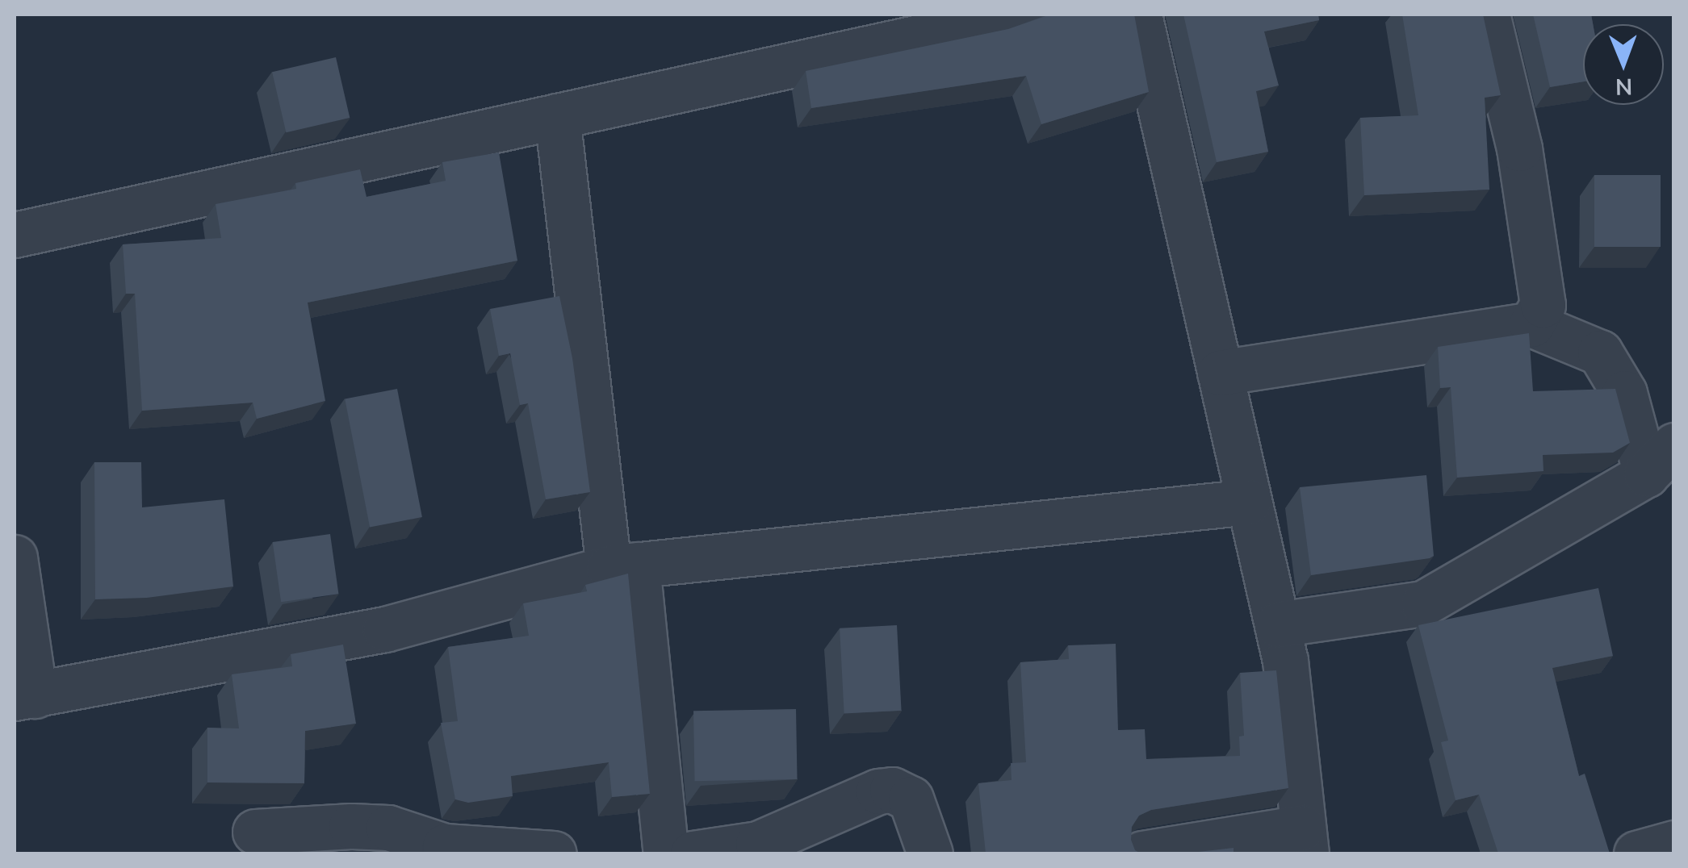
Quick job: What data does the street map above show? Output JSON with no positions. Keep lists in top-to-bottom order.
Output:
{
  "north": "bottom"
}
